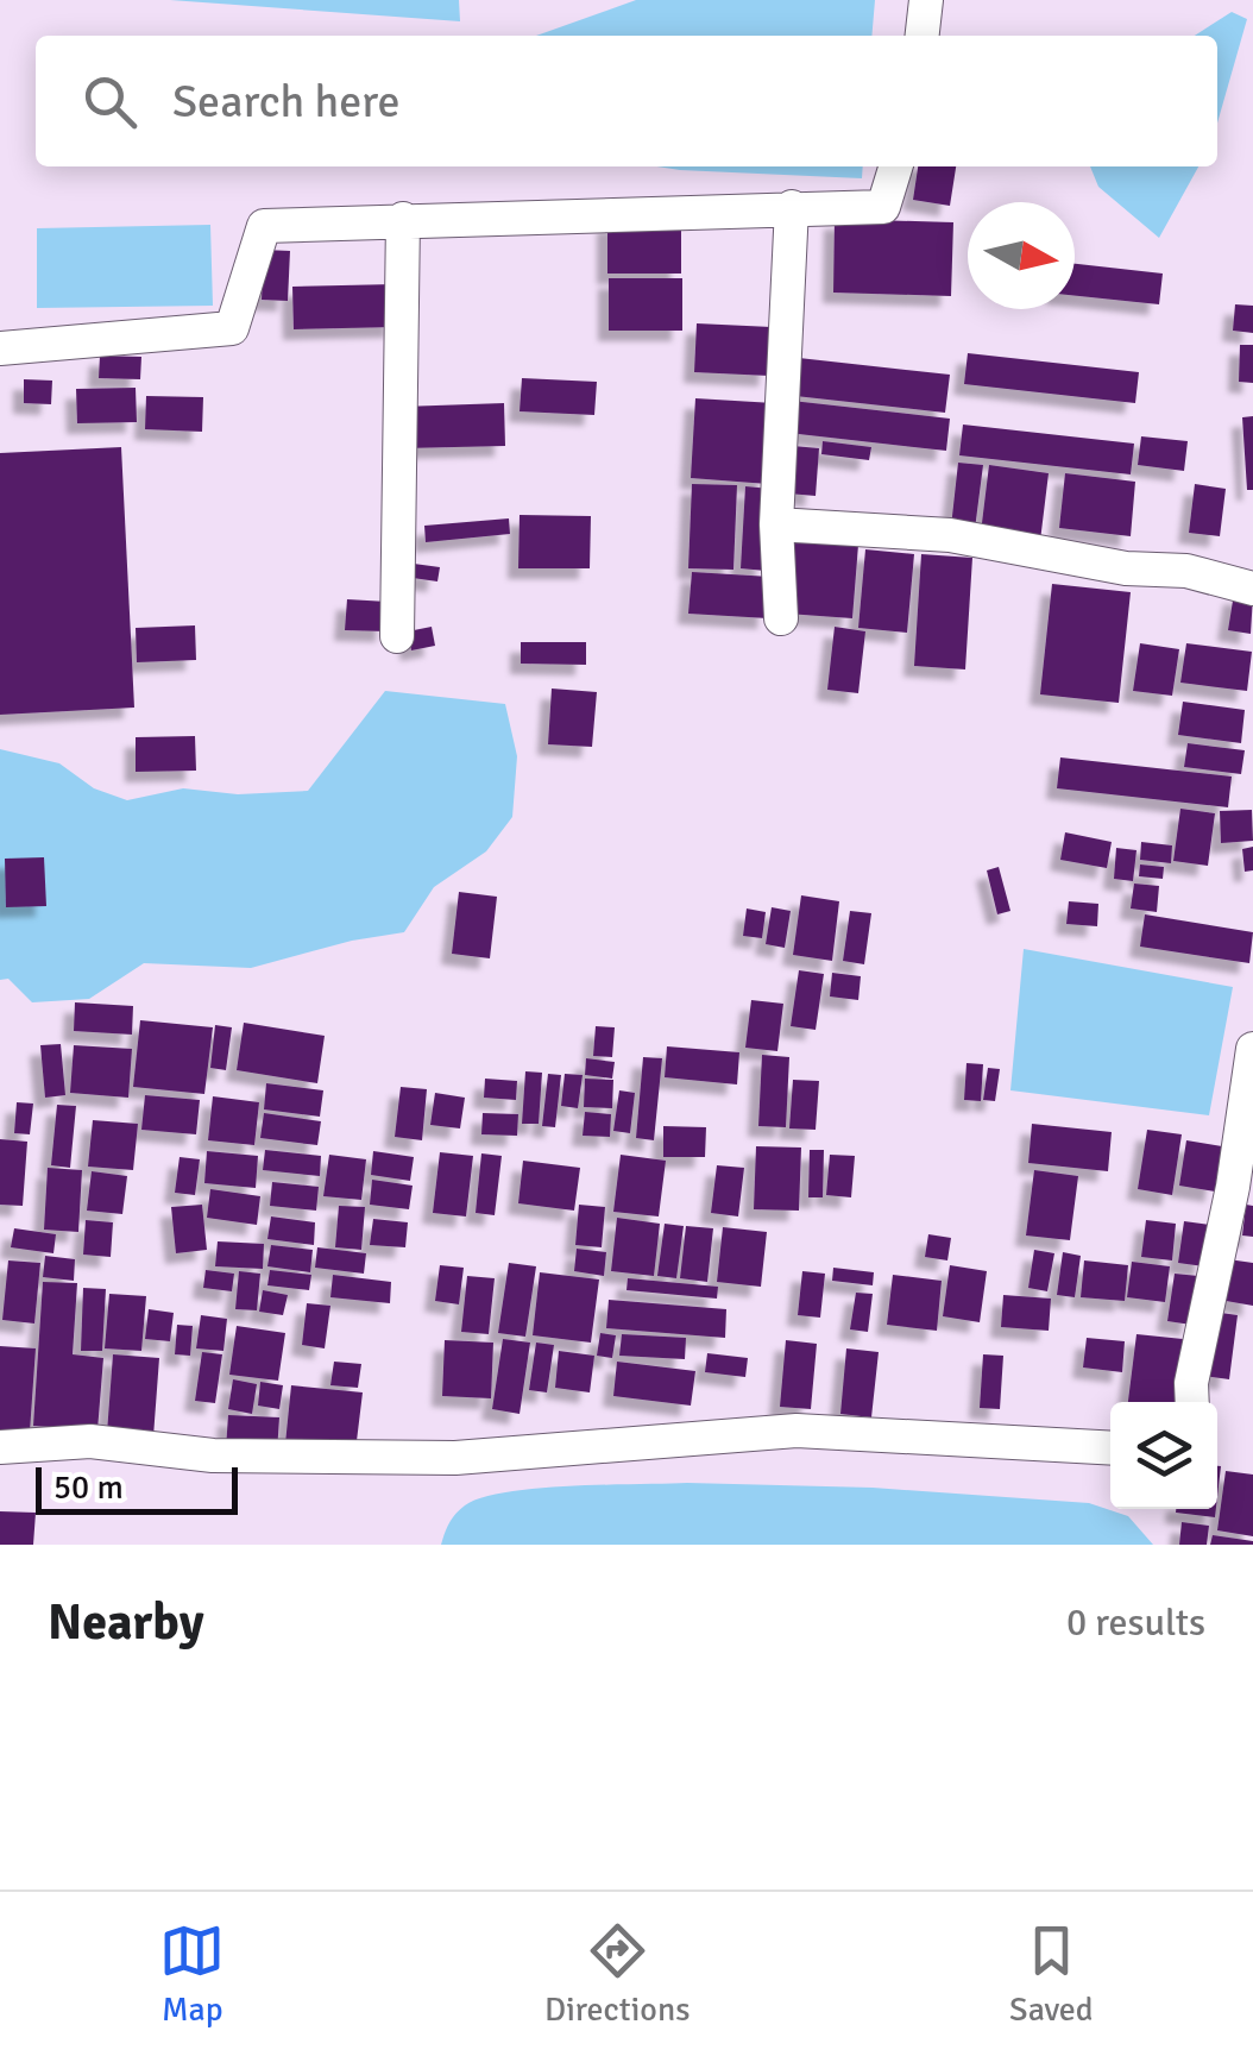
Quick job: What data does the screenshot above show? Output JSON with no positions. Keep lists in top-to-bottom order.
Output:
{
  "scale_bar": "50 m",
  "north": "right",
  "page": {
    "search": "Search here",
    "scale": "50 m",
    "heading": ["Nearby", "0 results"],
    "nav": ["Map", "Directions", "Saved"]
  }
}
